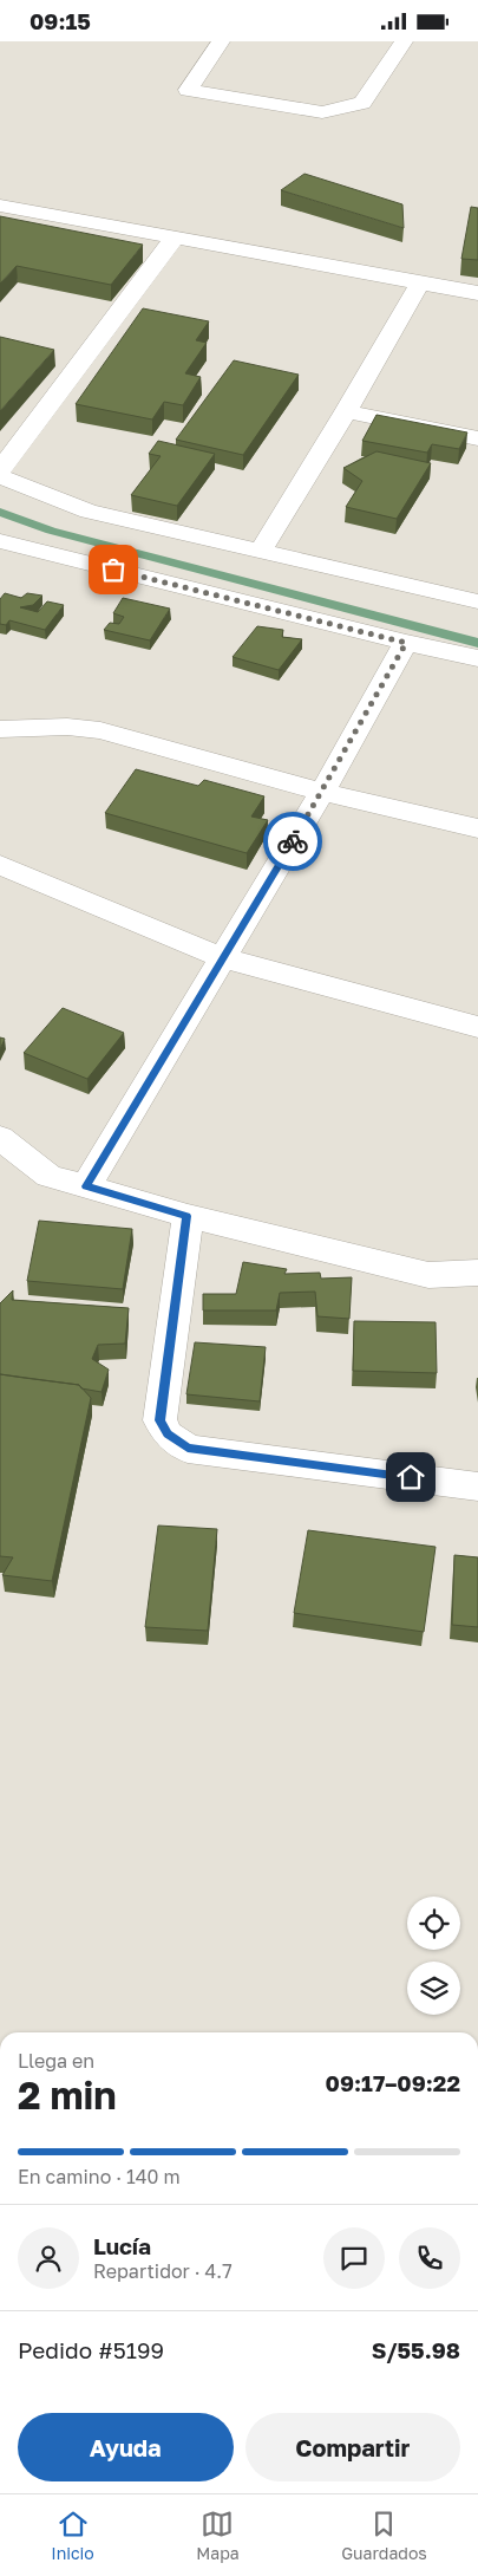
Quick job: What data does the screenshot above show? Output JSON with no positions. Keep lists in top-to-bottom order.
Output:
{
  "page": {
    "status": "09:15",
    "heading": ["2 min", "Llega en", "09:17–09:22"],
    "panel": [
      "Lucía",
      "Repartidor · 4.7",
      "Pedido #5199",
      "S/55.98"
    ],
    "bar": "En camino · 140 m",
    "buttons": ["Ayuda", "Compartir"],
    "tabs": ["Inicio", "Mapa", "Guardados"]
  }
}
